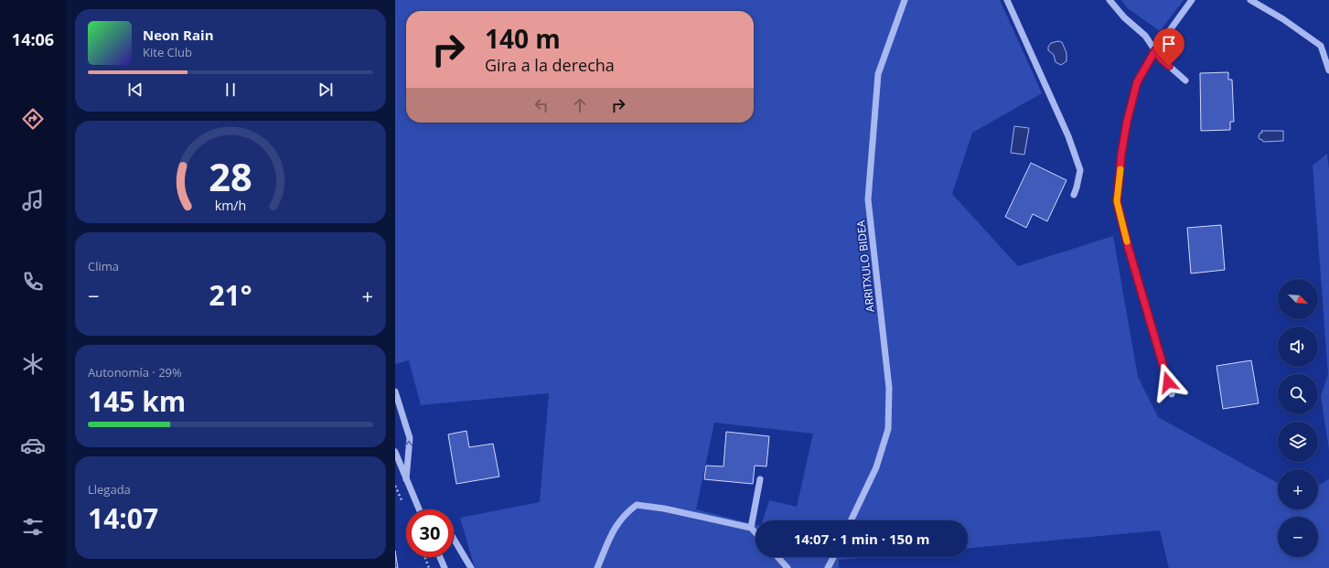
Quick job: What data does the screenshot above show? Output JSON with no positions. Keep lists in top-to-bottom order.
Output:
{
  "streets": {
    "street": ["ARRITXULO BIDEA"]
  },
  "north": "bottom right",
  "page": {
    "tabs": "14:06",
    "turn": ["140 m", "Gira a la derecha"],
    "song": ["Neon Rain", "Kite Club"],
    "tile": [
      "Clima",
      ["Autonomía · 29%", "145 km"],
      ["Llegada", "14:07"]
    ],
    "map_buttons": ["+", "−"],
    "heat": ["−", "21°", "+"],
    "limit": "30",
    "trip": "14:07 · 1 min · 150 m",
    "gauge": ["28", "km/h"]
  }
}
